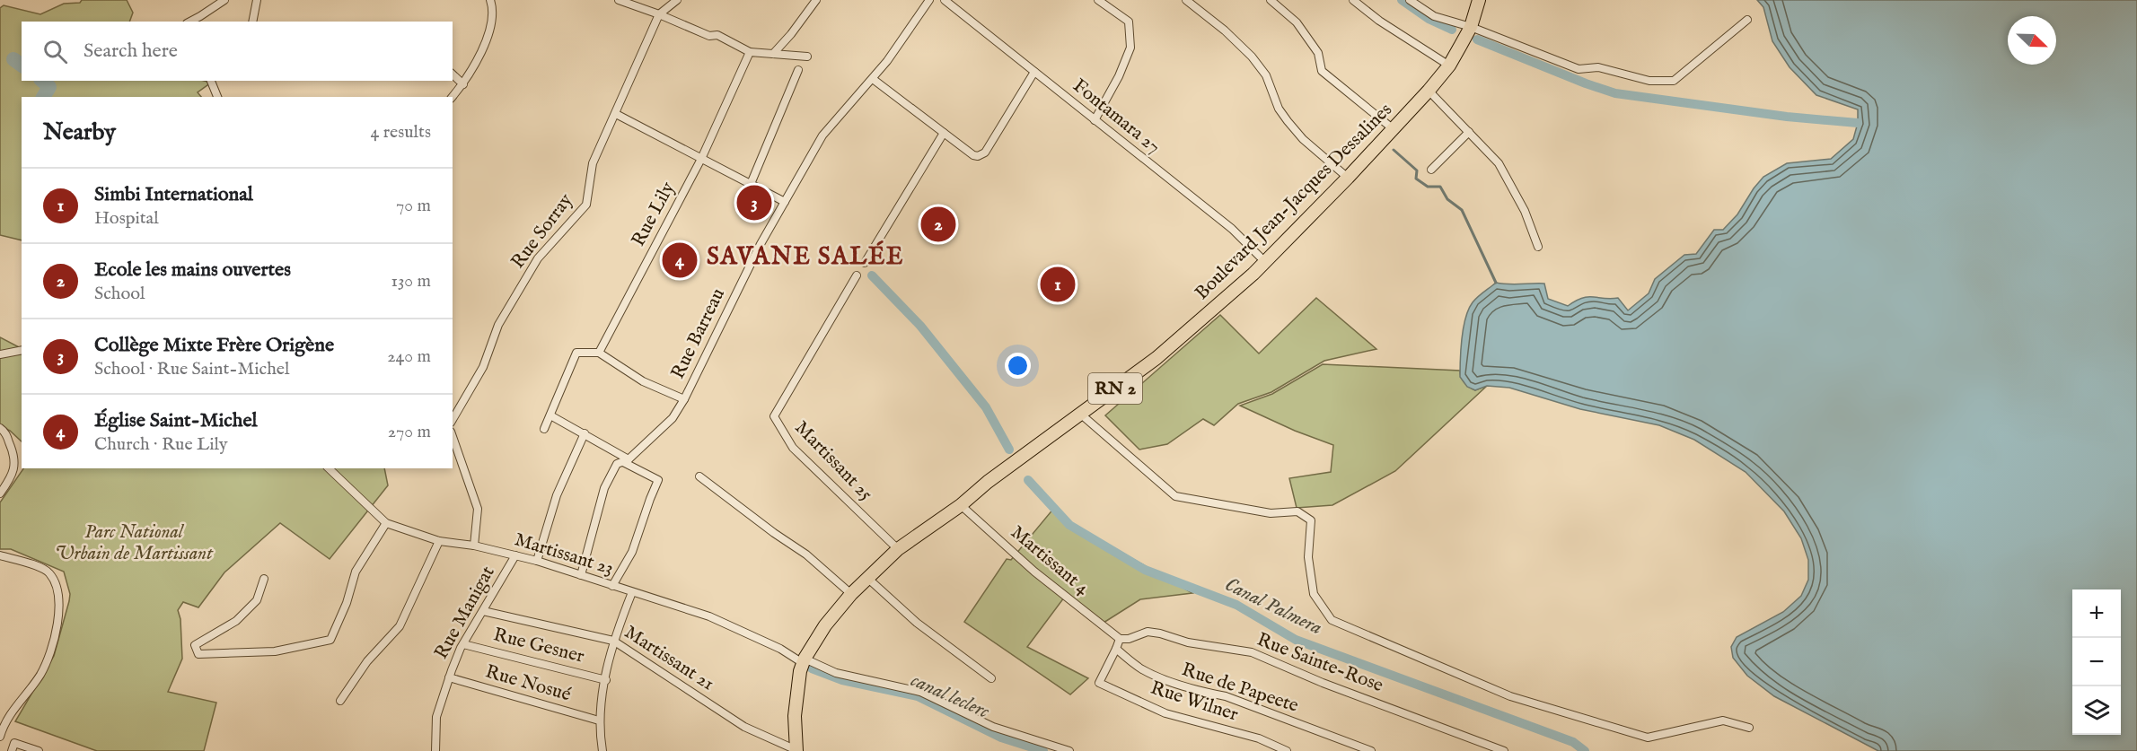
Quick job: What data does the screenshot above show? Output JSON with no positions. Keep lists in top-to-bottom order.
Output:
{
  "streets": {
    "main road": ["Boulevard Jean-Jacques Dessalines", "RN 2"],
    "street": [
      "Fontamara 27",
      "Rue Lily",
      "Rue Sorray",
      "Rue Barreau",
      "Martissant 25",
      "Martissant 23",
      "Martissant 4",
      "Rue Manigat",
      "Rue Gesner",
      "Martissant 21",
      "Rue Sainte-Rose",
      "Rue Nosué",
      "Rue de Papeete",
      "Rue Wilner"
    ]
  },
  "crossings": [
    ["Fontamara 27", "Boulevard Jean-Jacques Dessalines"],
    ["Boulevard Jean-Jacques Dessalines", "RN 2"],
    ["Boulevard Jean-Jacques Dessalines", "Martissant 25"],
    ["Boulevard Jean-Jacques Dessalines", "Martissant 23"],
    ["Boulevard Jean-Jacques Dessalines", "Martissant 4"],
    ["Boulevard Jean-Jacques Dessalines", "Martissant 21"],
    ["Rue Barreau", "Martissant 23"],
    ["Martissant 23", "Rue Manigat"],
    ["Martissant 4", "Rue Sainte-Rose"],
    ["Rue Manigat", "Rue Gesner"],
    ["Rue Manigat", "Martissant 21"],
    ["Rue Manigat", "Rue Nosué"],
    ["Rue de Papeete", "Rue Wilner"]
  ],
  "districts": ["SAVANE SALÉE"],
  "water": ["Canal Palmera", "canal leclerc"],
  "parks": ["Parc National Urbain de Martissant"],
  "north": "bottom right",
  "page": {
    "search": "Search here",
    "heading": ["Nearby", "4 results"],
    "list": [
      {
        "mark": "1",
        "name": "Simbi International",
        "note": "Hospital",
        "value": "70 m"
      },
      {
        "mark": "2",
        "name": "Ecole les mains ouvertes",
        "note": "School",
        "value": "130 m"
      },
      {
        "mark": "3",
        "name": "Collège Mixte Frère Origène",
        "note": "School · Rue Saint-Michel",
        "value": "240 m"
      },
      {
        "mark": "4",
        "name": "Église Saint-Michel",
        "note": "Church · Rue Lily",
        "value": "270 m"
      }
    ],
    "pins": [
      "3",
      "2",
      "4",
      "1"
    ],
    "map_buttons": ["+", "−"]
  }
}
